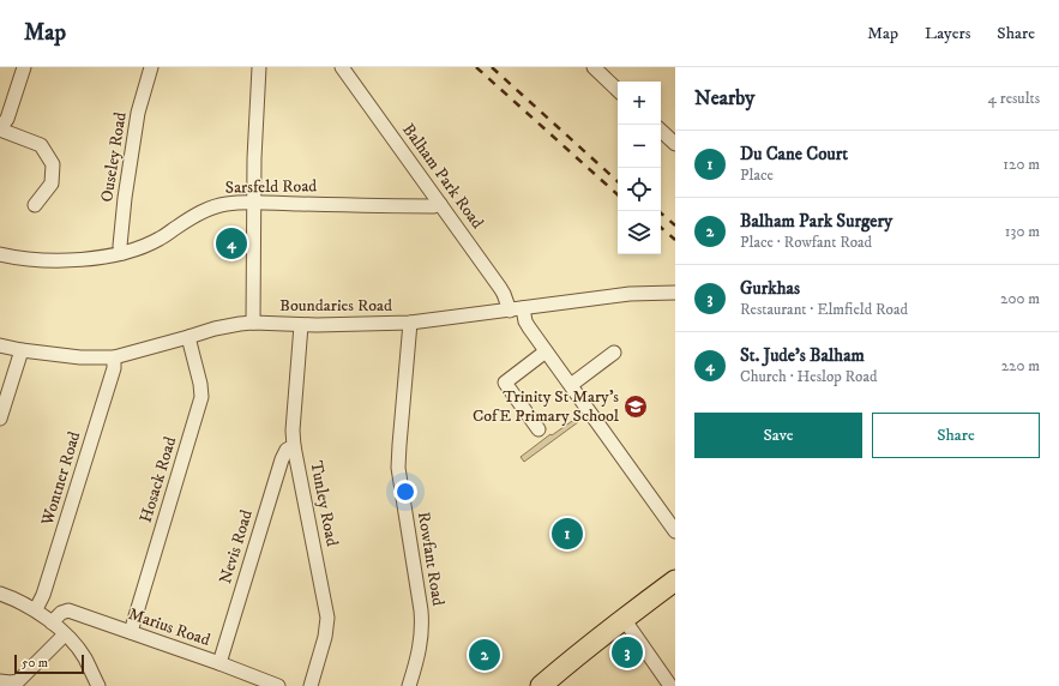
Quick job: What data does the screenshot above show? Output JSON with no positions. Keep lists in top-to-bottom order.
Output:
{
  "streets": {
    "street": [
      "Ouseley Road",
      "Balham Park Road",
      "Sarsfeld Road",
      "Boundaries Road",
      "Wontner Road",
      "Hosack Road",
      "Tunley Road",
      "Nevis Road",
      "Rowfant Road",
      "Marius Road"
    ]
  },
  "crossings": [
    ["Ouseley Road", "Sarsfeld Road"],
    ["Balham Park Road", "Sarsfeld Road"],
    ["Balham Park Road", "Boundaries Road"],
    ["Boundaries Road", "Wontner Road"],
    ["Boundaries Road", "Hosack Road"],
    ["Boundaries Road", "Tunley Road"],
    ["Boundaries Road", "Rowfant Road"],
    ["Hosack Road", "Marius Road"],
    ["Tunley Road", "Nevis Road"],
    ["Nevis Road", "Marius Road"]
  ],
  "places": {
    "school or university": ["Trinity St Mary's CofE Primary School"]
  },
  "scale_bar": "50 m",
  "page": {
    "header": "Map",
    "nav": ["Map", "Layers", "Share"],
    "heading": ["Nearby", "4 results"],
    "map_buttons": ["+", "−"],
    "list": [
      {
        "mark": "1",
        "name": "Du Cane Court",
        "note": "Place",
        "value": "120 m"
      },
      {
        "mark": "2",
        "name": "Balham Park Surgery",
        "note": "Place · Rowfant Road",
        "value": "130 m"
      },
      {
        "mark": "3",
        "name": "Gurkhas",
        "note": "Restaurant · Elmfield Road",
        "value": "200 m"
      },
      {
        "mark": "4",
        "name": "St. Jude's Balham",
        "note": "Church · Heslop Road",
        "value": "220 m"
      }
    ],
    "pins": [
      "4",
      "1",
      "3",
      "2"
    ],
    "buttons": ["Save", "Share"],
    "scale": "50 m"
  }
}
